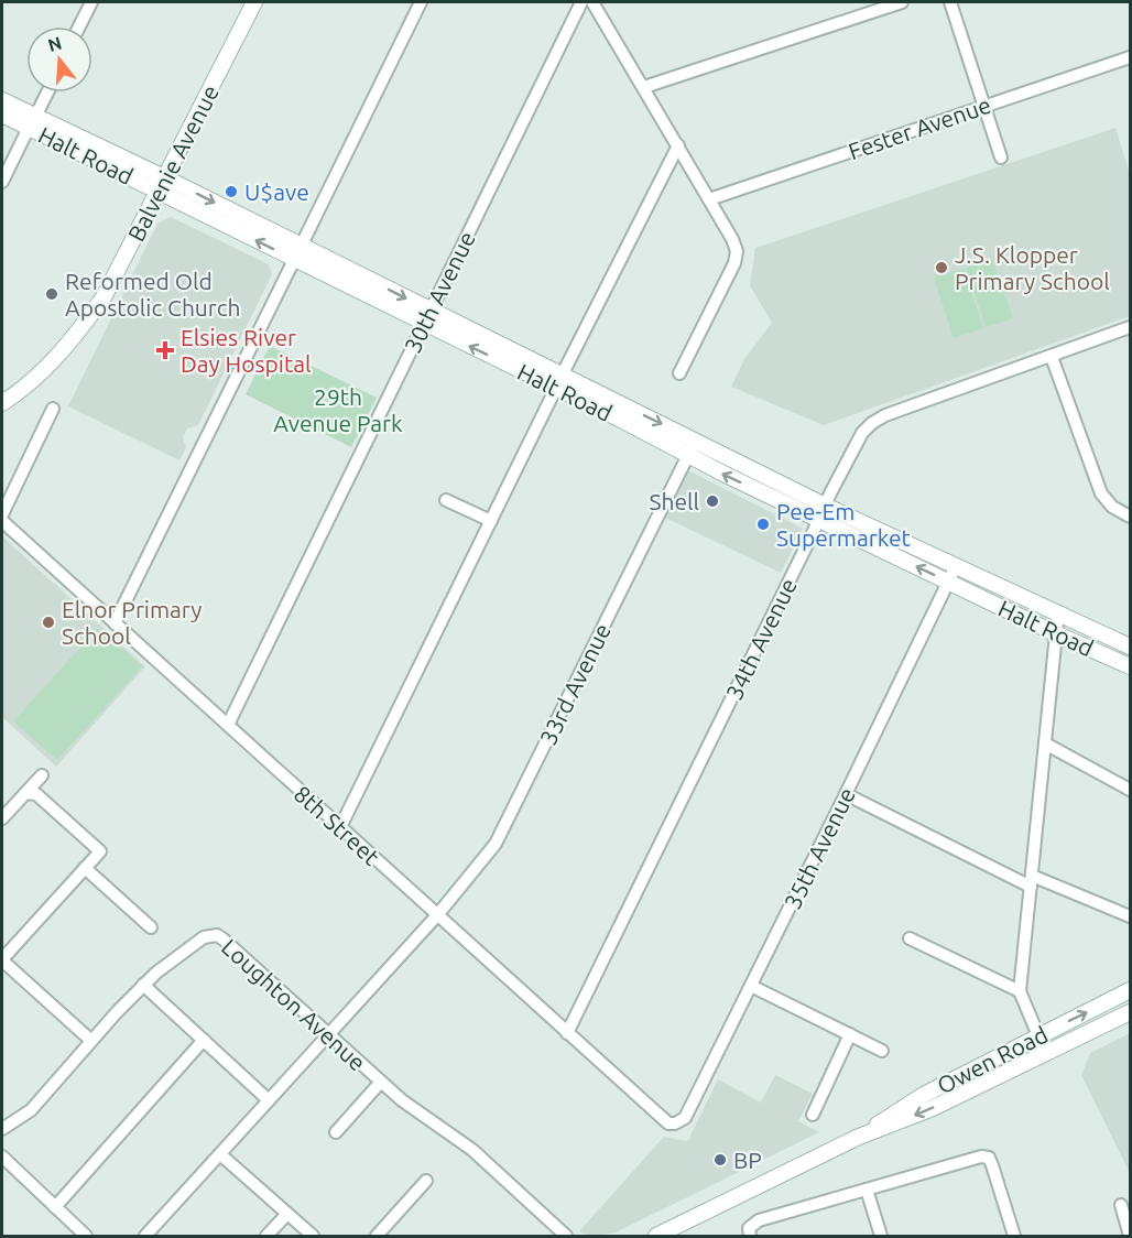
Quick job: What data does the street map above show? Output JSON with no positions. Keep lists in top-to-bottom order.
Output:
{
  "streets": {
    "street": [
      "Fester Avenue",
      "Halt Road",
      "Balvenie Avenue",
      "30th Avenue",
      "34th Avenue",
      "33rd Avenue",
      "8th Street",
      "35th Avenue",
      "Loughton Avenue",
      "Owen Road"
    ]
  },
  "crossings": [
    ["Halt Road", "Balvenie Avenue"],
    ["Halt Road", "30th Avenue"],
    ["Halt Road", "34th Avenue"],
    ["Halt Road", "33rd Avenue"],
    ["Halt Road", "35th Avenue"],
    ["30th Avenue", "8th Street"],
    ["34th Avenue", "8th Street"],
    ["33rd Avenue", "8th Street"],
    ["33rd Avenue", "Loughton Avenue"],
    ["8th Street", "35th Avenue"]
  ],
  "parks": ["29th Avenue Park"],
  "places": {
    "other": [
      "U$ave",
      "J.S. Klopper Primary School",
      "Reformed Old Apostolic Church",
      "Shell",
      "Pee-Em Supermarket",
      "Elnor Primary School",
      "BP"
    ],
    "health": ["Elsies River Day Hospital"]
  },
  "north": "top"
}
